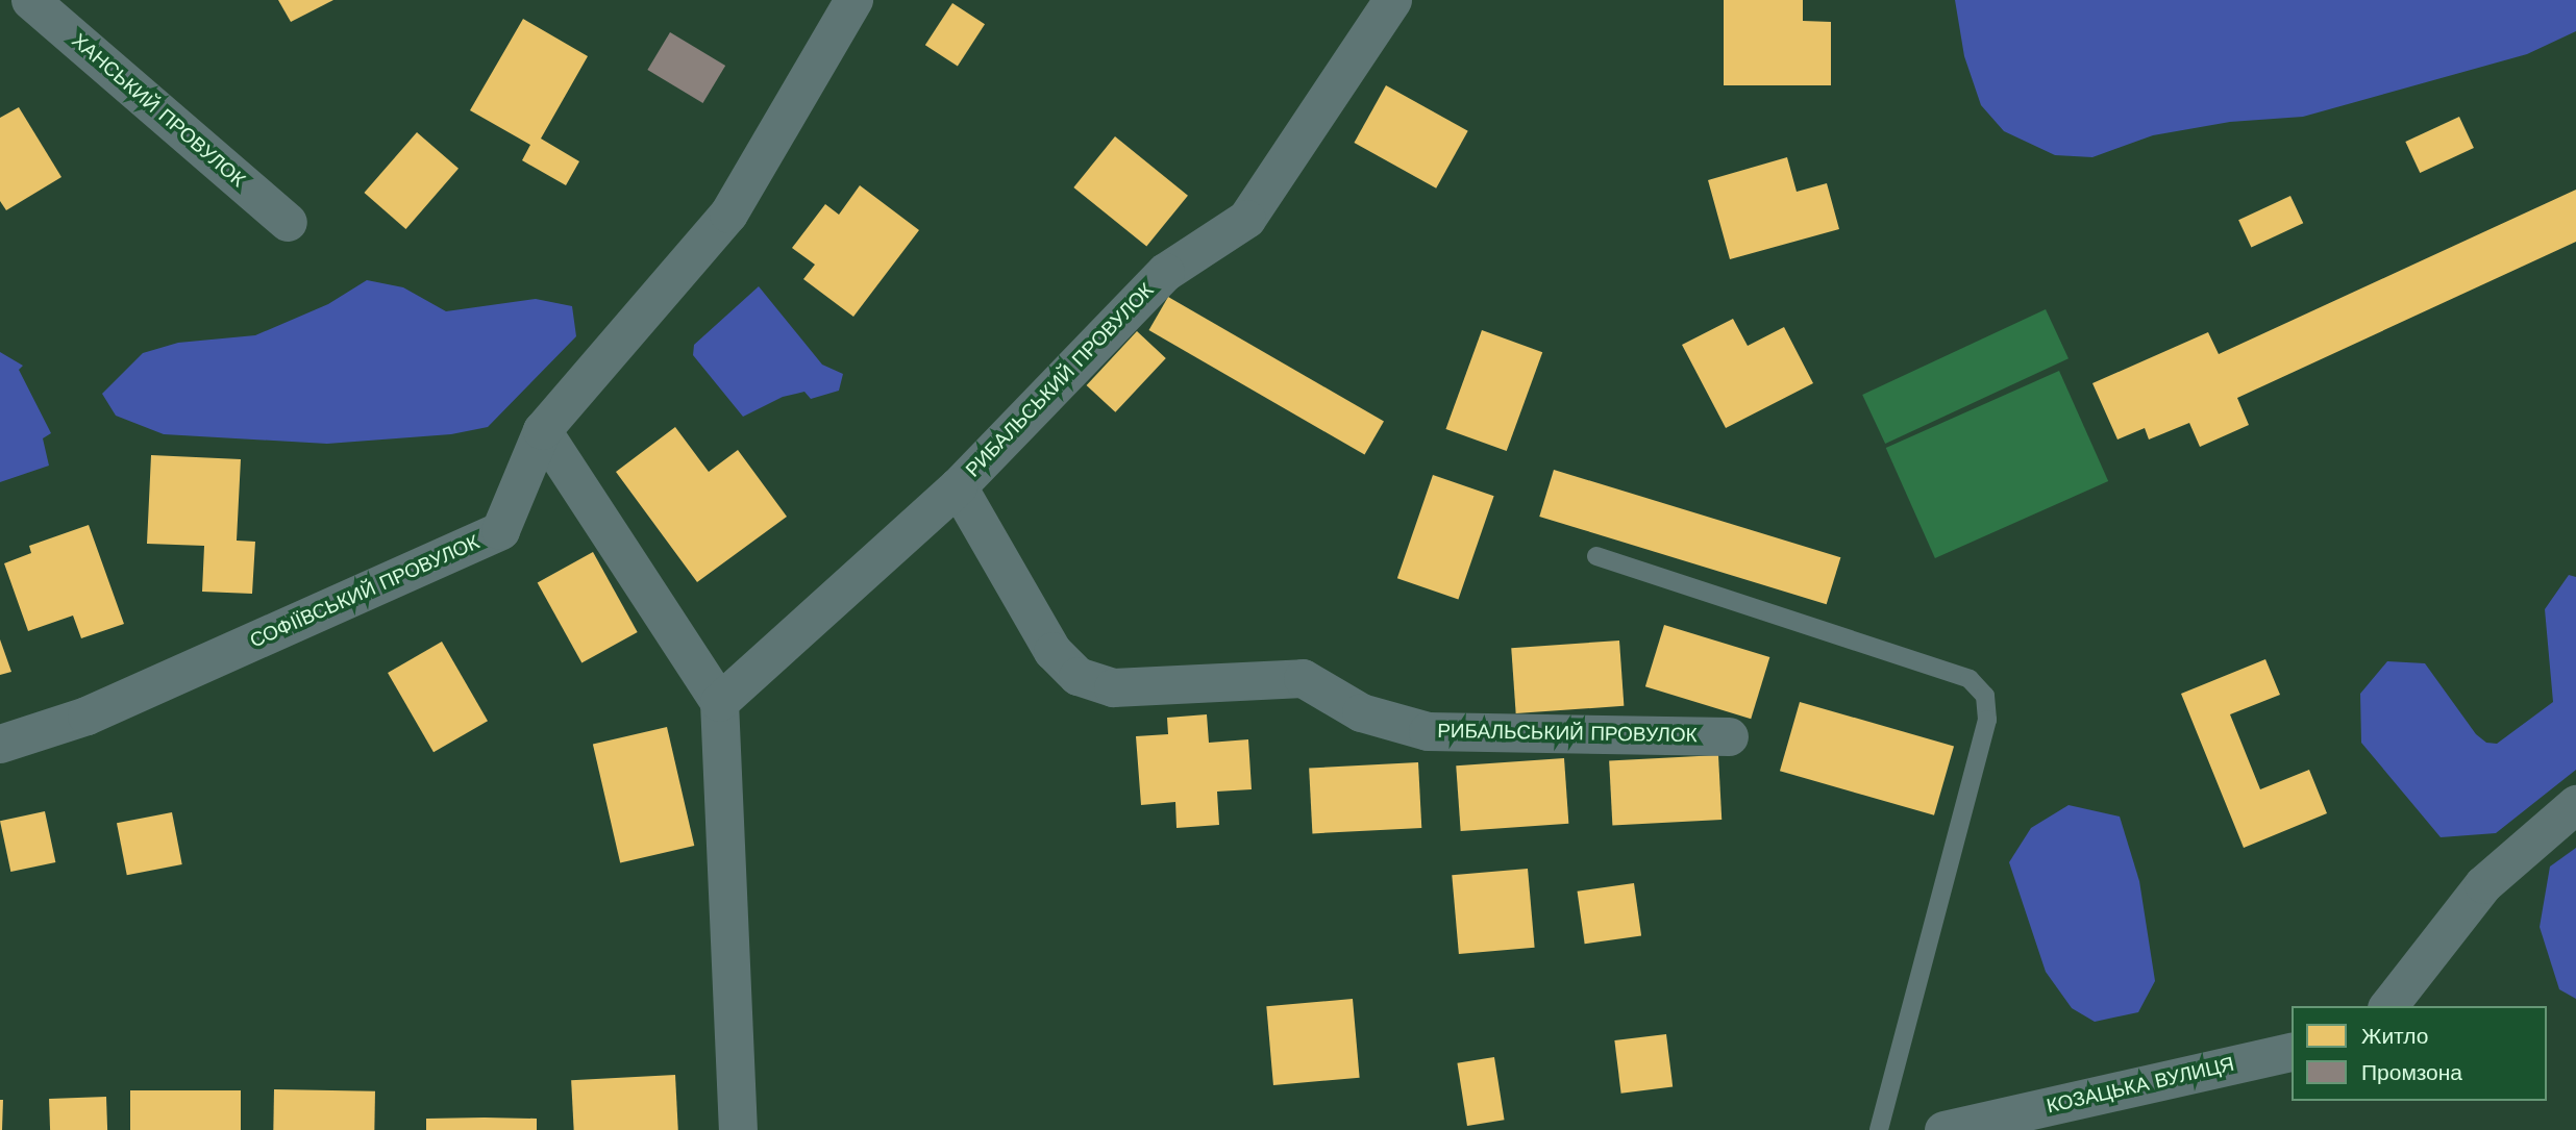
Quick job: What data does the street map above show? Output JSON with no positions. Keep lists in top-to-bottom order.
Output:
{
  "streets": {
    "street": [
      "ХАНСЬКИЙ ПРОВУЛОК",
      "РИБАЛЬСЬКИЙ ПРОВУЛОК",
      "СОФІЇВСЬКИЙ ПРОВУЛОК",
      "КОЗАЦЬКА ВУЛИЦЯ"
    ]
  },
  "legend": ["Житло", "Промзона"]
}
